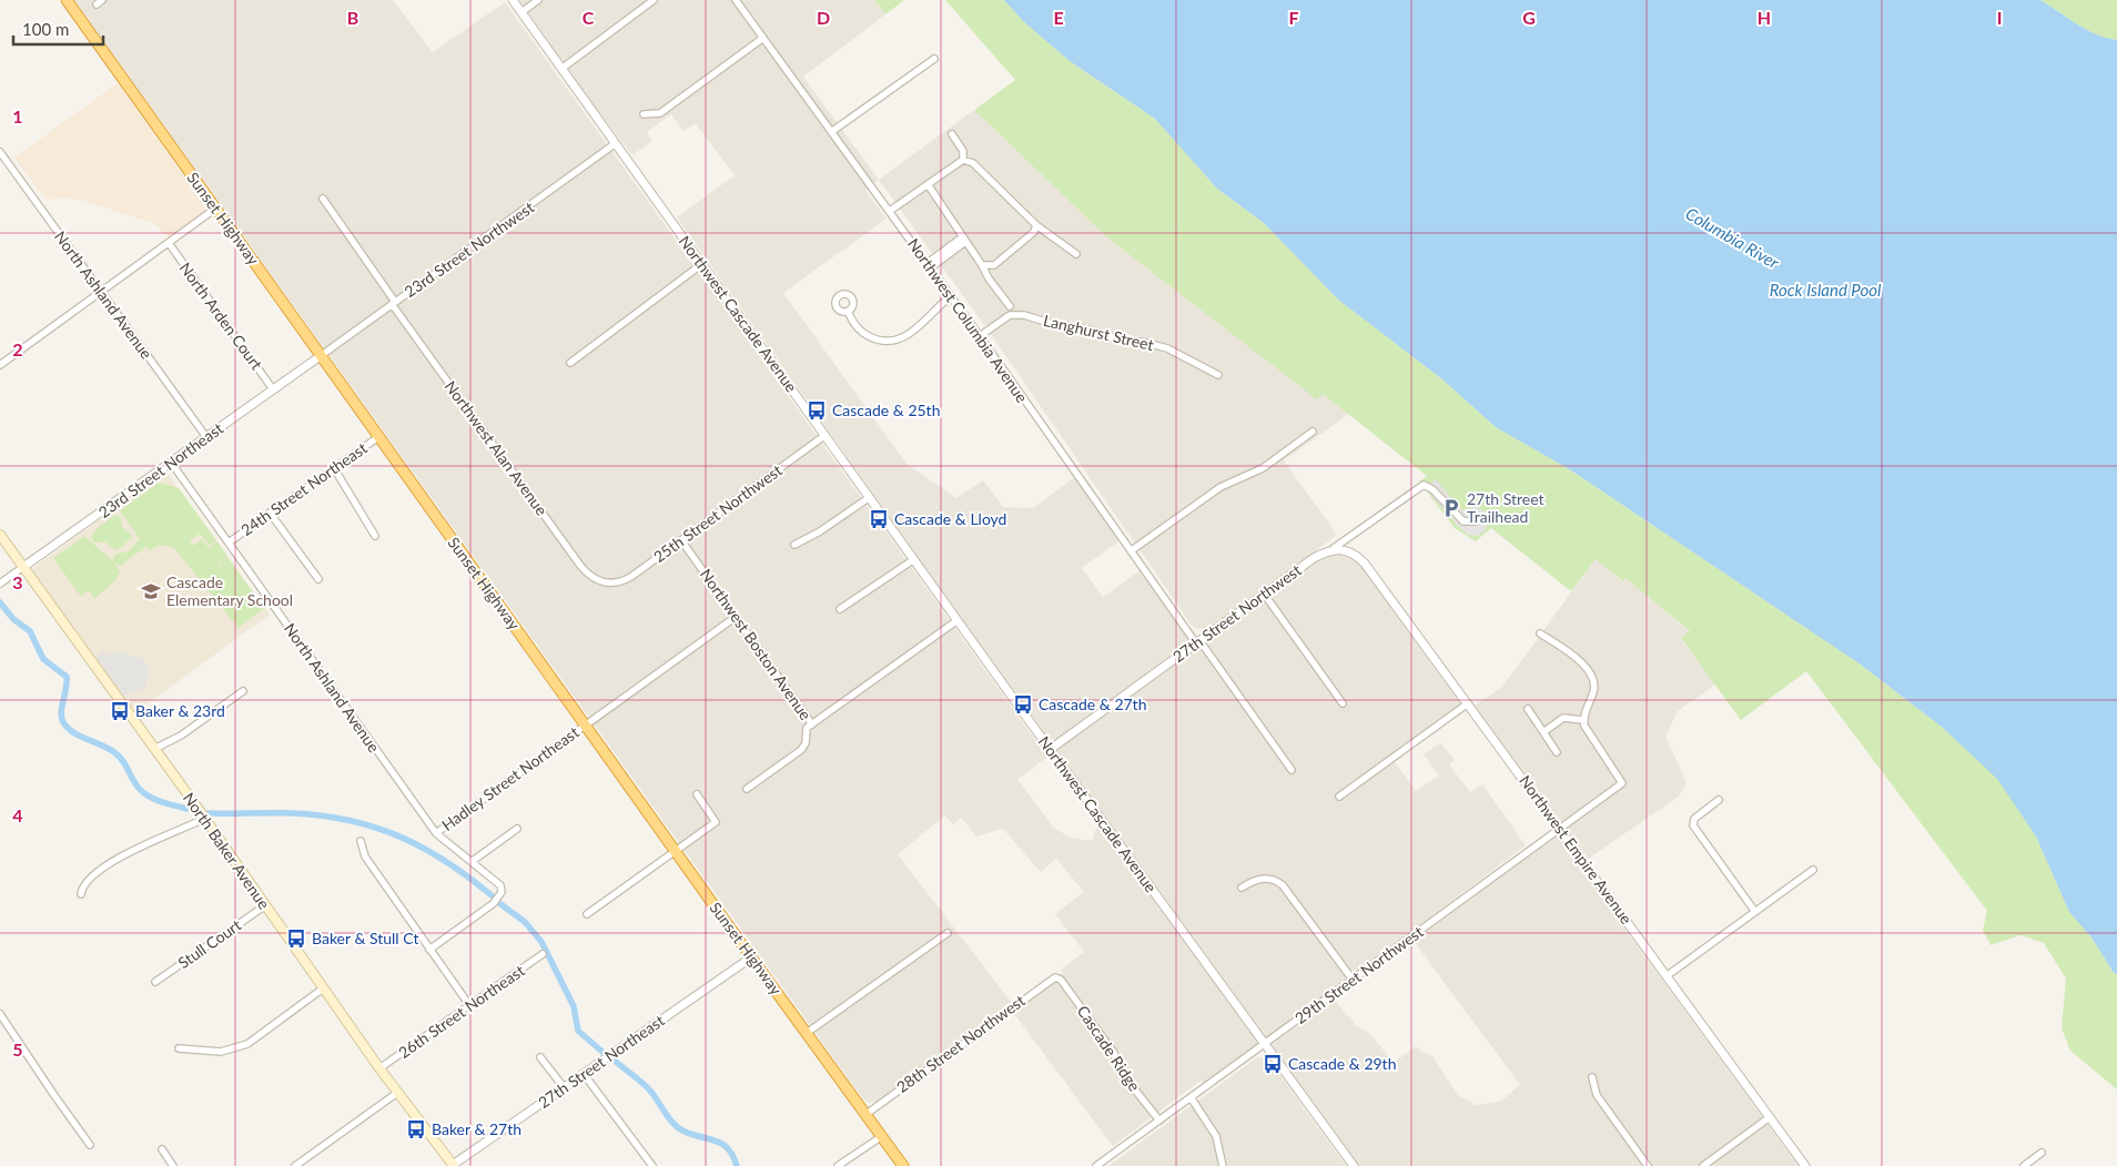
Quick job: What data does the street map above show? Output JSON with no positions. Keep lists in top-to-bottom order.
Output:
{
  "streets": {
    "highway": ["Sunset Highway"],
    "main road": ["North Baker Avenue"],
    "street": [
      "23rd Street Northwest",
      "North Ashland Avenue",
      "Northwest Cascade Avenue",
      "North Arden Court",
      "Northwest Columbia Avenue",
      "Langhurst Street",
      "Northwest Alan Avenue",
      "23rd Street Northeast",
      "24th Street Northeast",
      "25th Street Northwest",
      "27th Street Northwest",
      "Northwest Boston Avenue",
      "Hadley Street Northeast",
      "Northwest Empire Avenue",
      "Stull Court",
      "29th Street Northwest",
      "26th Street Northeast",
      "28th Street Northwest",
      "Cascade Ridge",
      "27th Street Northeast"
    ]
  },
  "crossings": [
    ["Sunset Highway", "23rd Street Northwest"],
    ["Sunset Highway", "23rd Street Northeast"],
    ["Sunset Highway", "24th Street Northeast"],
    ["Sunset Highway", "Hadley Street Northeast"],
    ["Sunset Highway", "28th Street Northwest"],
    ["Sunset Highway", "27th Street Northeast"],
    ["23rd Street Northwest", "Northwest Cascade Avenue"],
    ["23rd Street Northwest", "Northwest Alan Avenue"],
    ["23rd Street Northwest", "23rd Street Northeast"],
    ["North Ashland Avenue", "23rd Street Northeast"],
    ["North Ashland Avenue", "24th Street Northeast"],
    ["North Ashland Avenue", "Hadley Street Northeast"],
    ["Northwest Cascade Avenue", "25th Street Northwest"],
    ["Northwest Cascade Avenue", "27th Street Northwest"],
    ["Northwest Cascade Avenue", "29th Street Northwest"],
    ["North Arden Court", "23rd Street Northeast"],
    ["Northwest Columbia Avenue", "Langhurst Street"],
    ["Northwest Columbia Avenue", "27th Street Northwest"],
    ["Northwest Alan Avenue", "25th Street Northwest"],
    ["23rd Street Northeast", "North Baker Avenue"],
    ["25th Street Northwest", "Northwest Boston Avenue"],
    ["27th Street Northwest", "Northwest Empire Avenue"],
    ["Northwest Boston Avenue", "Hadley Street Northeast"],
    ["Northwest Empire Avenue", "29th Street Northwest"],
    ["North Baker Avenue", "Stull Court"],
    ["North Baker Avenue", "26th Street Northeast"],
    ["North Baker Avenue", "27th Street Northeast"],
    ["29th Street Northwest", "Cascade Ridge"],
    ["28th Street Northwest", "Cascade Ridge"]
  ],
  "water": ["Columbia River", "Rock Island Pool"],
  "places": {
    "bus stop": [
      "Cascade & 25th",
      "Cascade & Lloyd",
      "Cascade & 27th",
      "Baker & 23rd",
      "Baker & Stull Ct",
      "Cascade & 29th",
      "Baker & 27th"
    ],
    "parking": ["27th Street Trailhead"],
    "school or university": ["Cascade Elementary School"]
  },
  "scale_bar": "100 m",
  "grid": {
    "columns": [
      "B",
      "C",
      "D",
      "E",
      "F",
      "G",
      "H",
      "I"
    ],
    "rows": [
      "1",
      "2",
      "3",
      "4",
      "5"
    ]
  }
}
